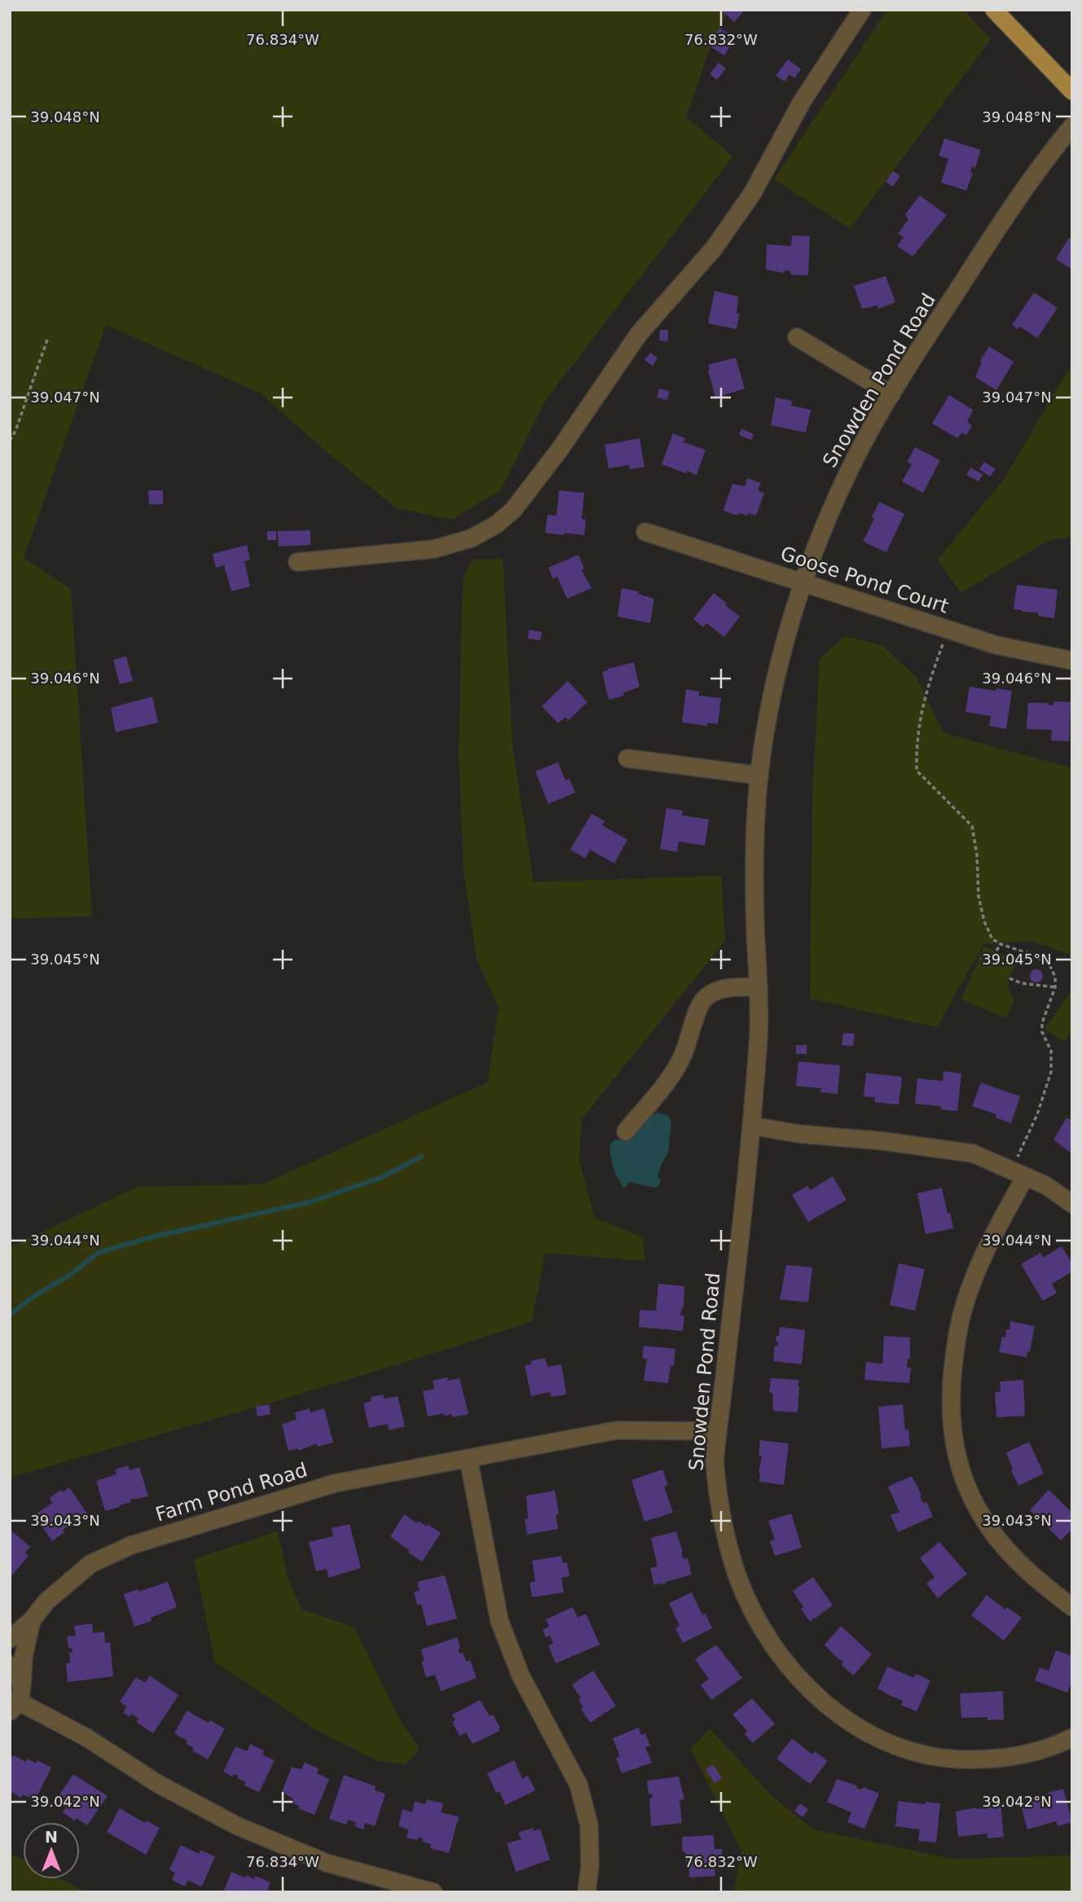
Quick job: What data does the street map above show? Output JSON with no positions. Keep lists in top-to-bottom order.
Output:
{
  "streets": {
    "street": ["Snowden Pond Road", "Goose Pond Court", "Farm Pond Road"]
  },
  "crossings": [
    ["Snowden Pond Road", "Goose Pond Court"],
    ["Snowden Pond Road", "Farm Pond Road"]
  ],
  "north": "top",
  "coordinates": [
    "76.834°W",
    "76.832°W",
    "39.048°N",
    "39.047°N",
    "39.046°N",
    "39.045°N",
    "39.044°N",
    "39.043°N",
    "39.042°N"
  ]
}
